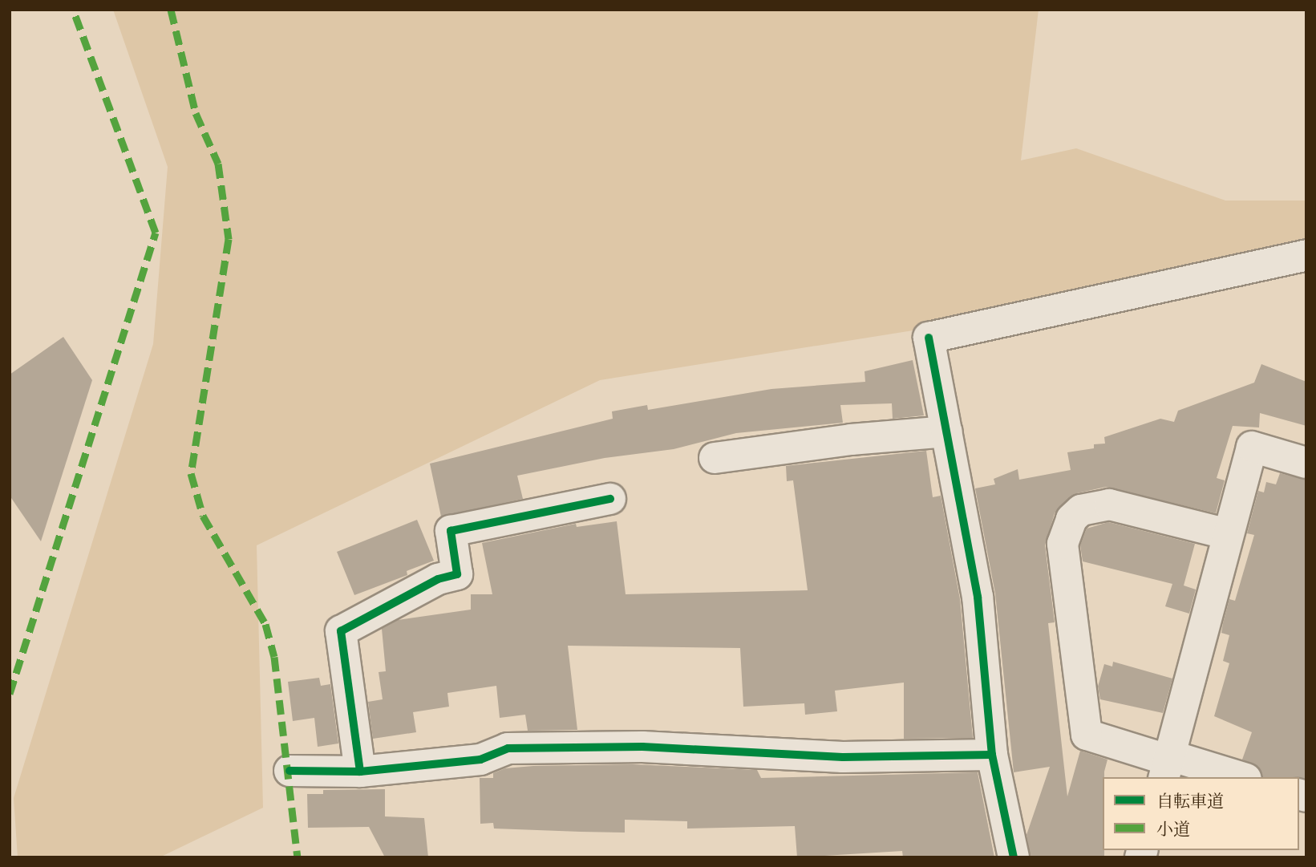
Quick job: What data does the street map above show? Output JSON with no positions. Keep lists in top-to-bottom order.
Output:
{
  "legend": ["自転車道", "小道"]
}
